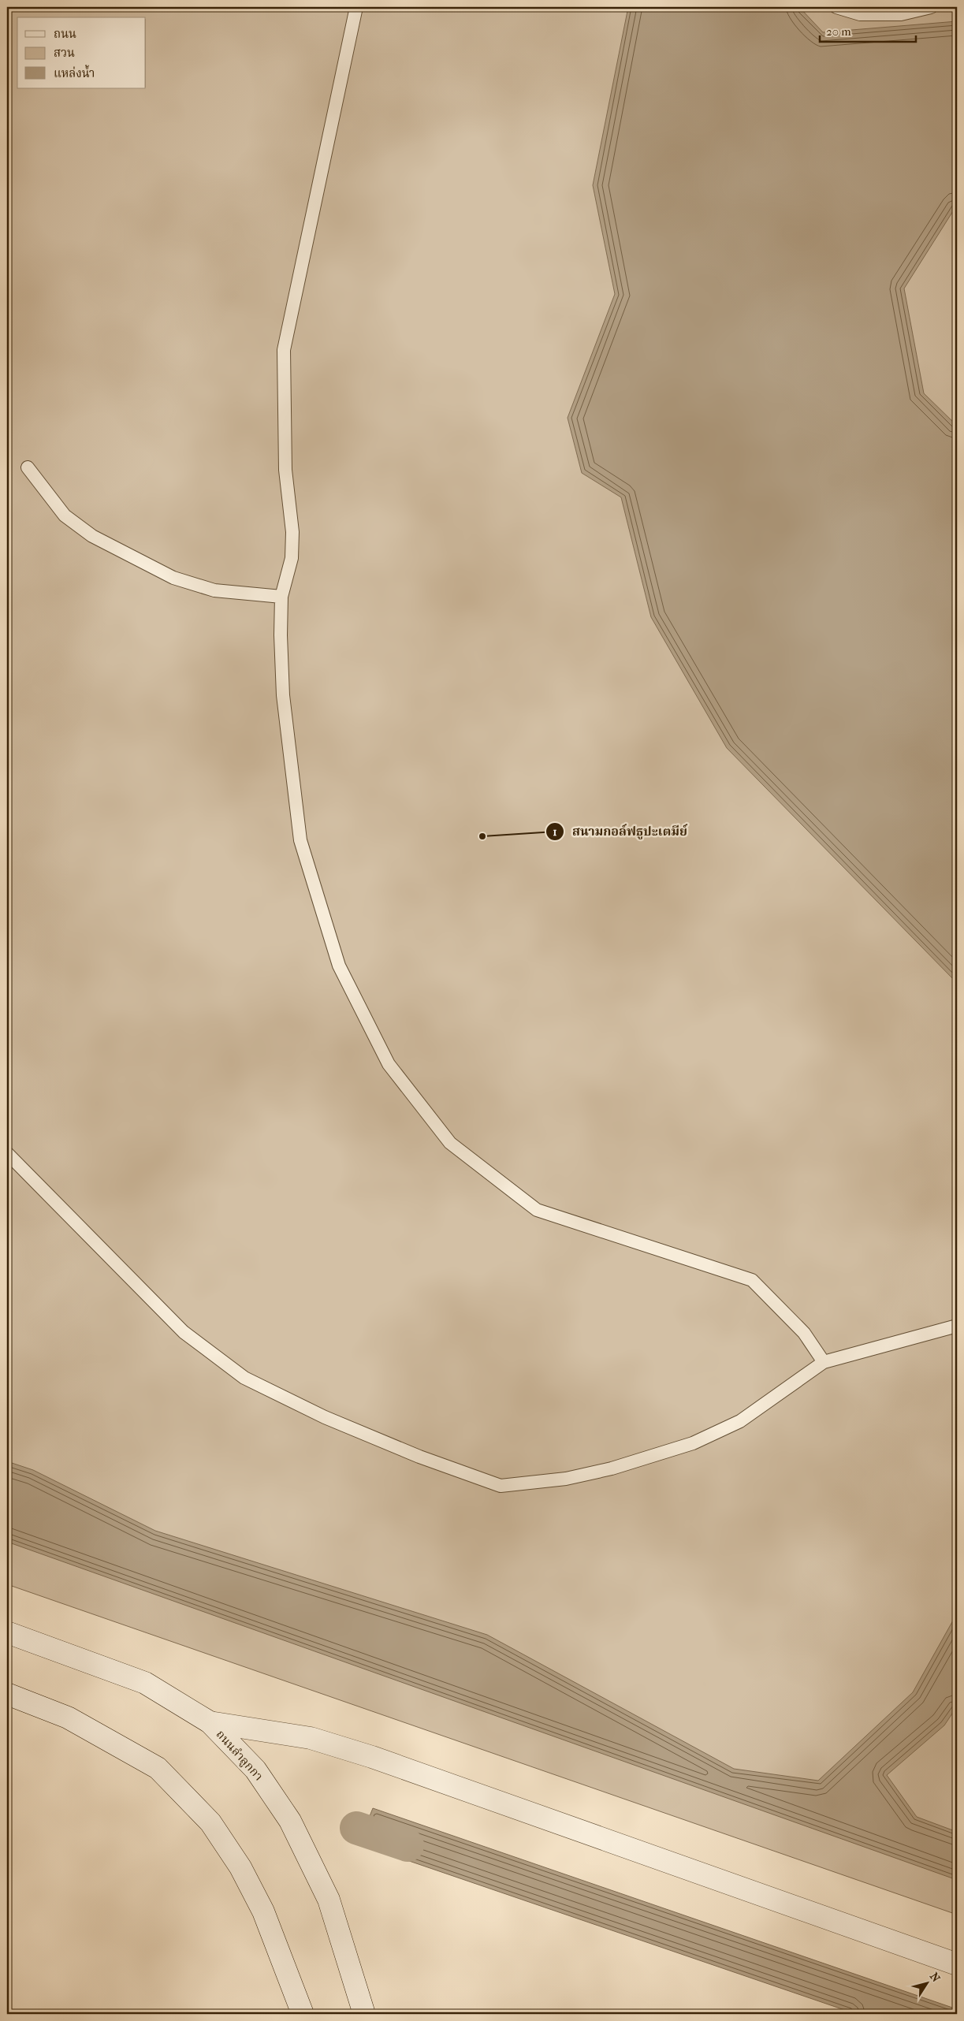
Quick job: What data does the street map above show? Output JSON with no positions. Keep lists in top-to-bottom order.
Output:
{
  "streets": {
    "main road": ["ถนนลำลูกกา"]
  },
  "places": ["สนามกอล์ฟธูปะเตมีย์"],
  "legend": ["ถนน", "สวน", "แหล่งน้ำ"],
  "scale_bar": "20 m",
  "north": "top right"
}
